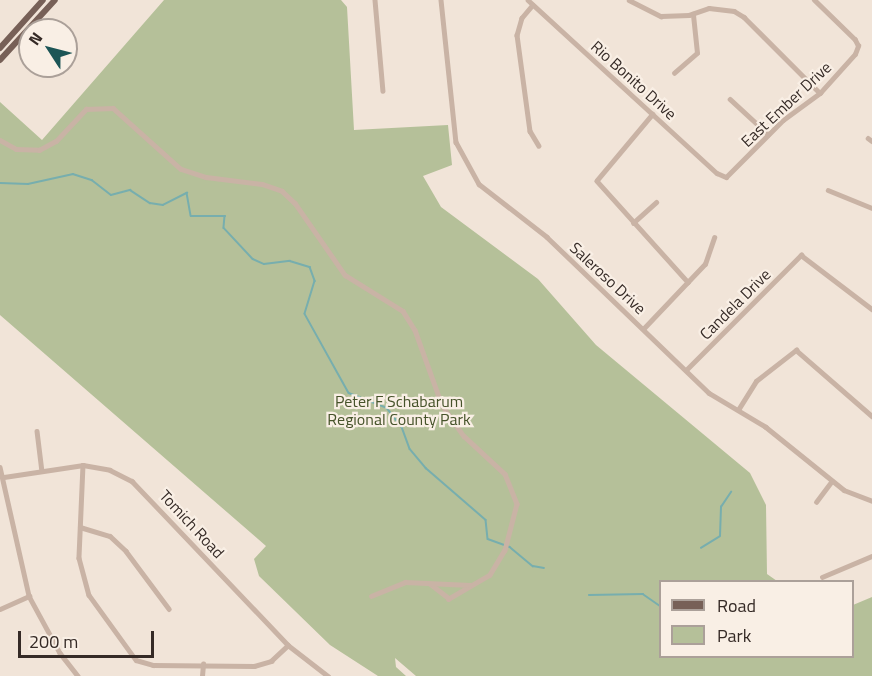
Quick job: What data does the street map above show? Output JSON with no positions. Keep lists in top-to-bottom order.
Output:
{
  "streets": {
    "street": [
      "Rio Bonito Drive",
      "East Ember Drive",
      "Saleroso Drive",
      "Candela Drive",
      "Tomich Road"
    ]
  },
  "crossings": [
    ["Rio Bonito Drive", "East Ember Drive"],
    ["Saleroso Drive", "Candela Drive"]
  ],
  "parks": ["Peter F Schabarum Regional County Park"],
  "legend": ["Road", "Park"],
  "scale_bar": "200 m",
  "north": "top left"
}
